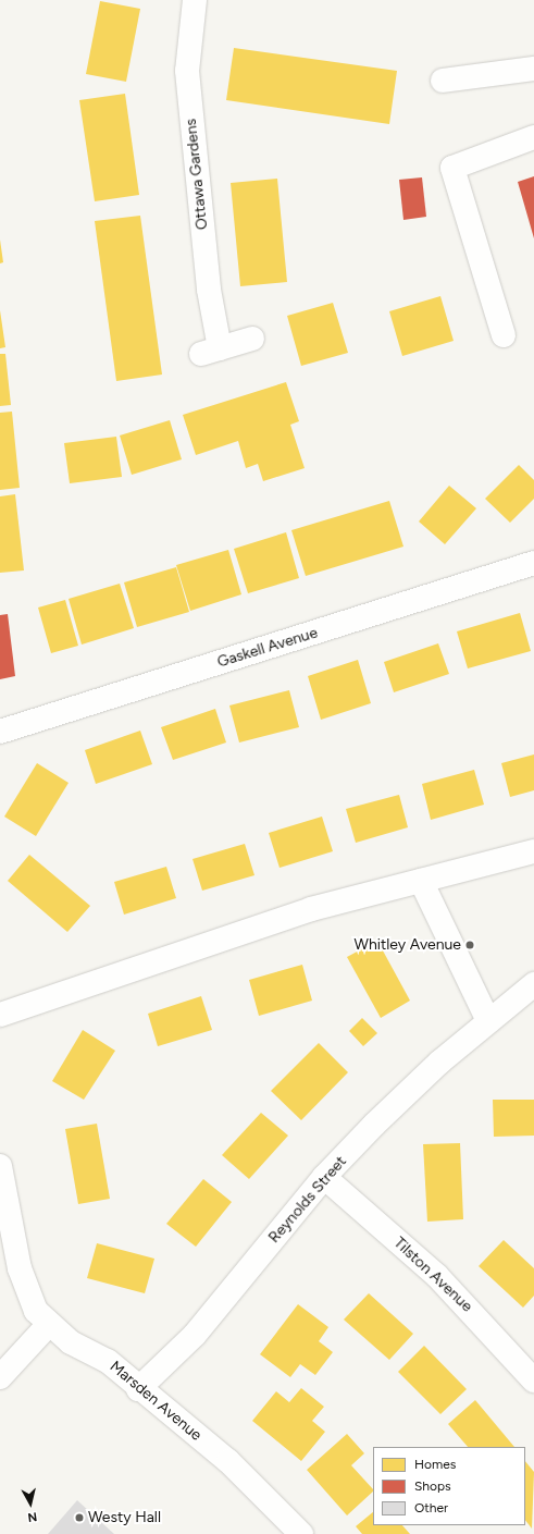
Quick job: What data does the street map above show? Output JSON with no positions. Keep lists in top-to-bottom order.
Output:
{
  "streets": {
    "street": [
      "Ottawa Gardens",
      "Gaskell Avenue",
      "Reynolds Street",
      "Tilston Avenue",
      "Marsden Avenue"
    ]
  },
  "crossings": [
    ["Reynolds Street", "Tilston Avenue"],
    ["Reynolds Street", "Marsden Avenue"]
  ],
  "places": ["Whitley Avenue", "Westy Hall"],
  "legend": ["Homes", "Shops", "Other"],
  "north": "bottom"
}
